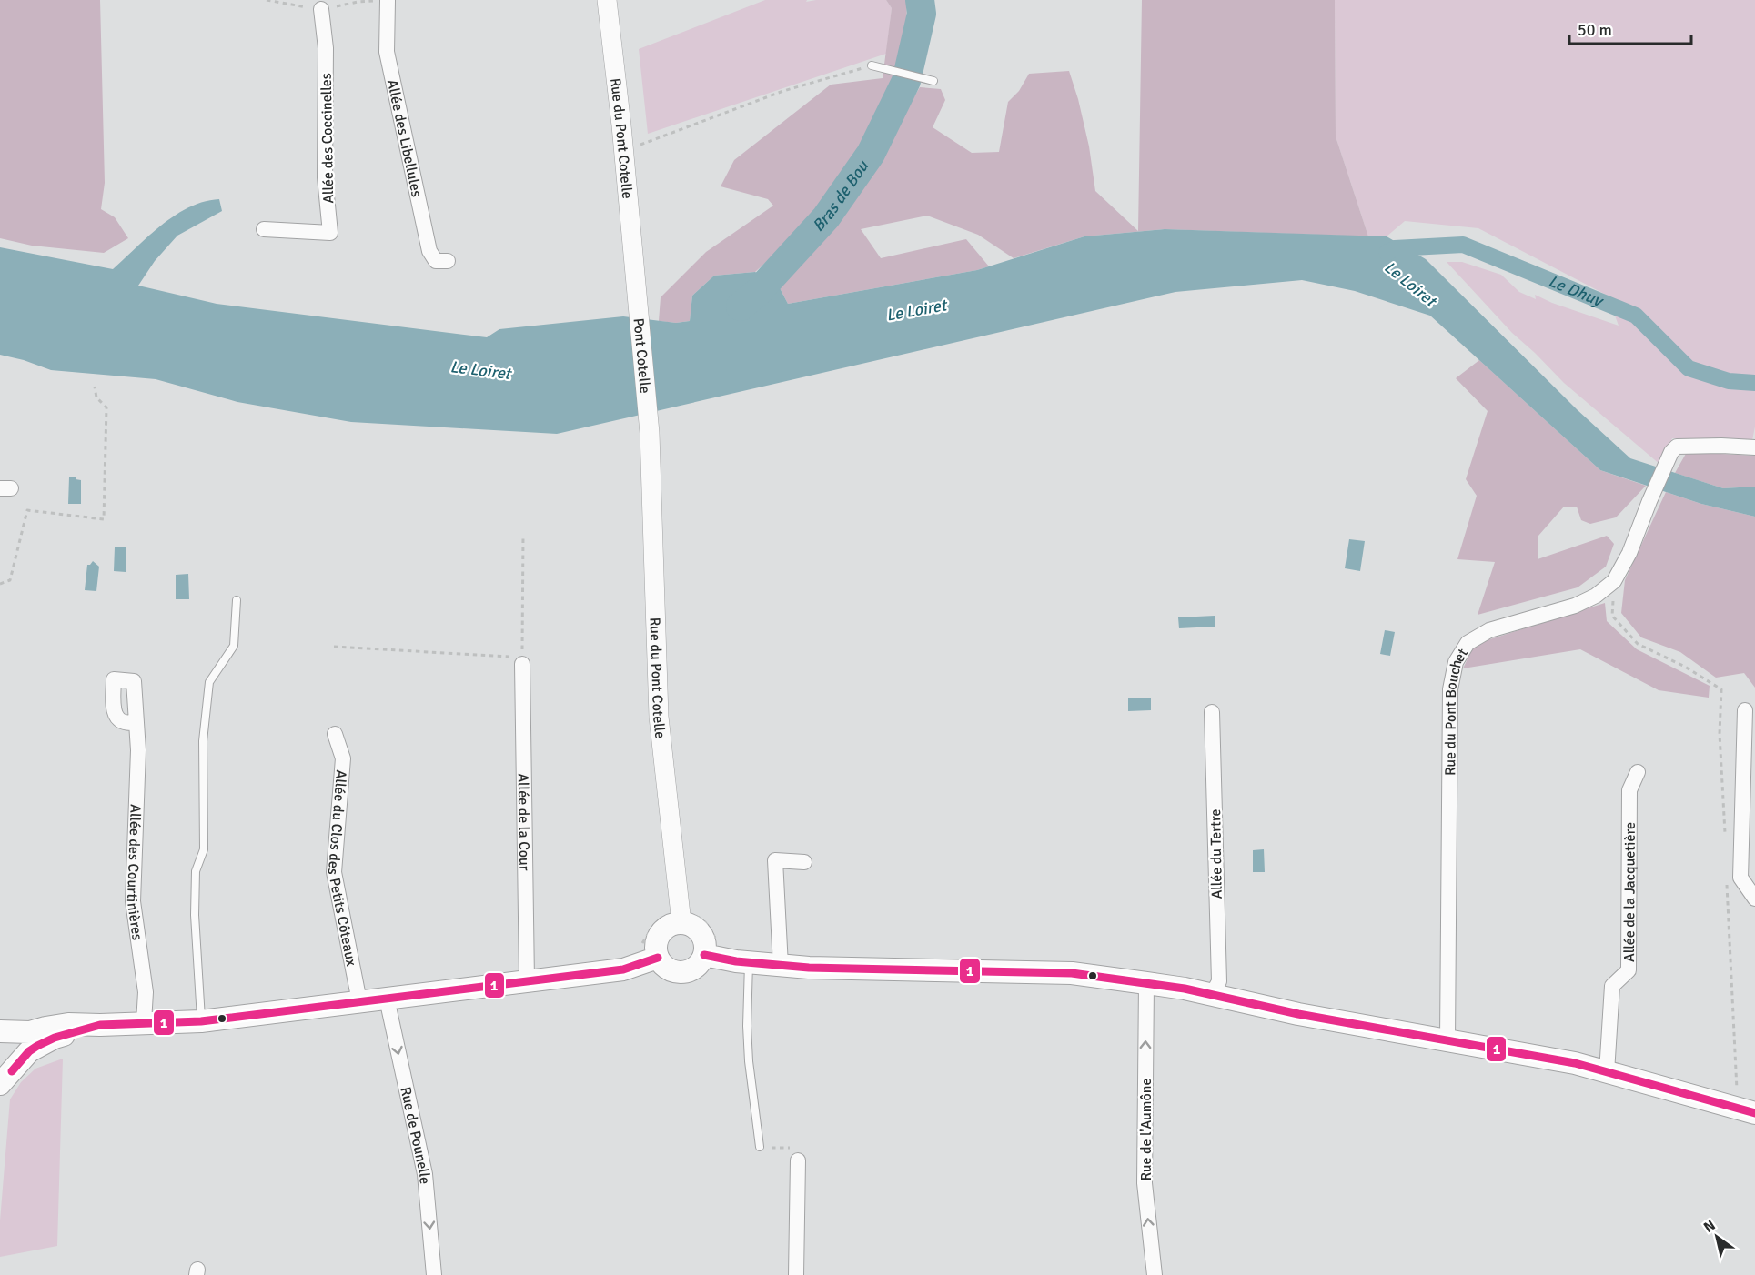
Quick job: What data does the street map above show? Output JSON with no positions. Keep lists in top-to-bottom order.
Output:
{
  "streets": {
    "street": [
      "Allée des Coccinelles",
      "Allée des Libellules",
      "Rue du Pont Cotelle",
      "Pont Cotelle",
      "Rue du Pont Bouchet",
      "Allée de la Cour",
      "Allée du Tertre",
      "Allée du Clos des Petits Côteaux",
      "Allée des Courtinières",
      "Allée de la Jacquetière",
      "Rue de l'Aumône",
      "Rue de Pounelle"
    ]
  },
  "crossings": [
    ["Rue du Pont Cotelle", "Pont Cotelle"]
  ],
  "one_way": ["Rue de l'Aumône", "Rue de Pounelle"],
  "water": ["Bras de Bou", "Le Loiret", "Le Dhuy"],
  "lines": ["transit line 1"],
  "scale_bar": "50 m",
  "north": "top left"
}
